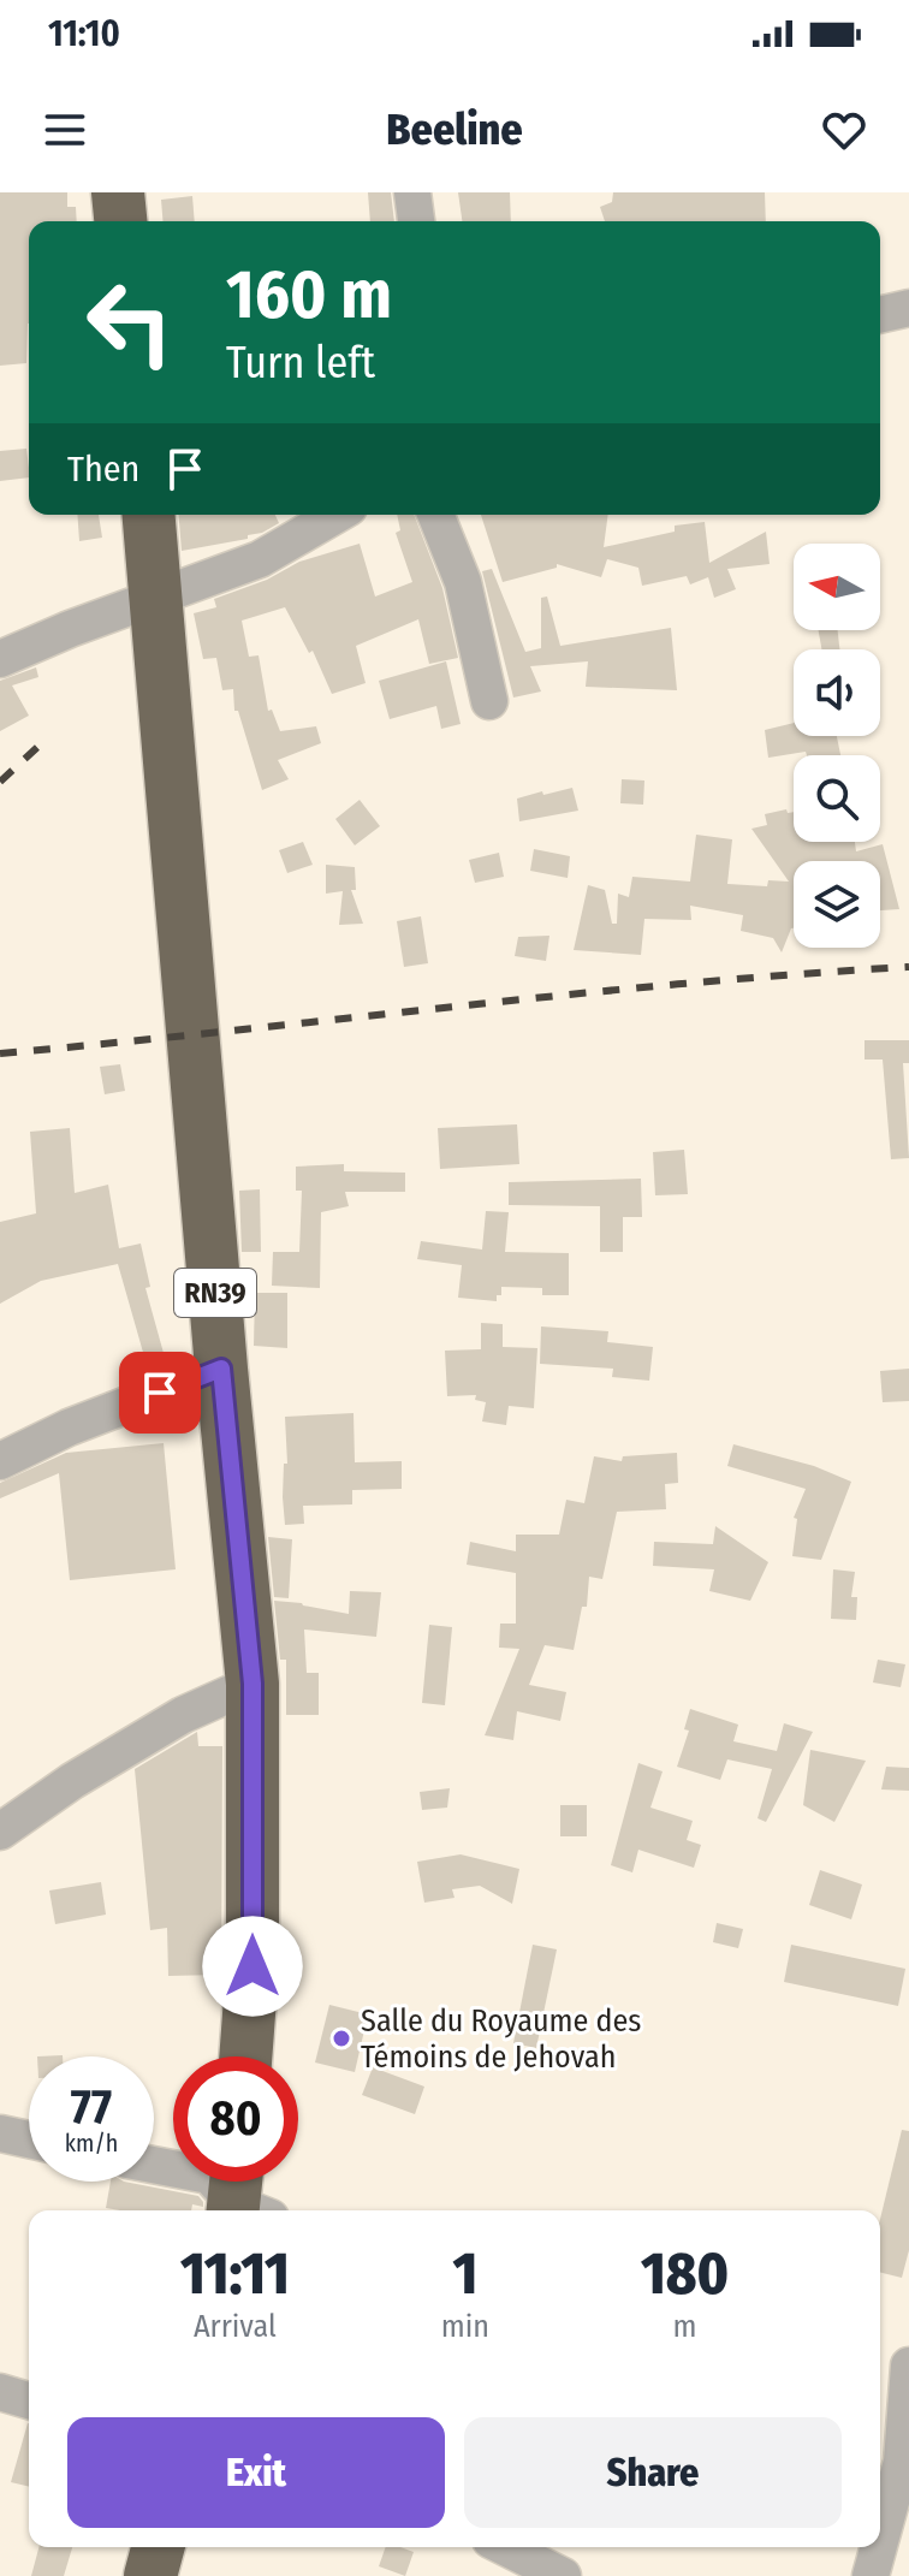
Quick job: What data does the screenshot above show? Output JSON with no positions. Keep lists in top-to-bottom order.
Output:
{
  "streets": {
    "highway": ["RN39"]
  },
  "places": ["Salle du Royaume des Témoins de Jehovah"],
  "north": "left",
  "page": {
    "status": "11:10",
    "header": "Beeline",
    "turn": ["160 m", "Turn left"],
    "then": "Then",
    "speed": "77 km/h",
    "limit": "80",
    "eta": [
      "11:11",
      "Arrival",
      "1",
      "min",
      "180",
      "m"
    ],
    "buttons": ["Exit", "Share"]
  }
}
